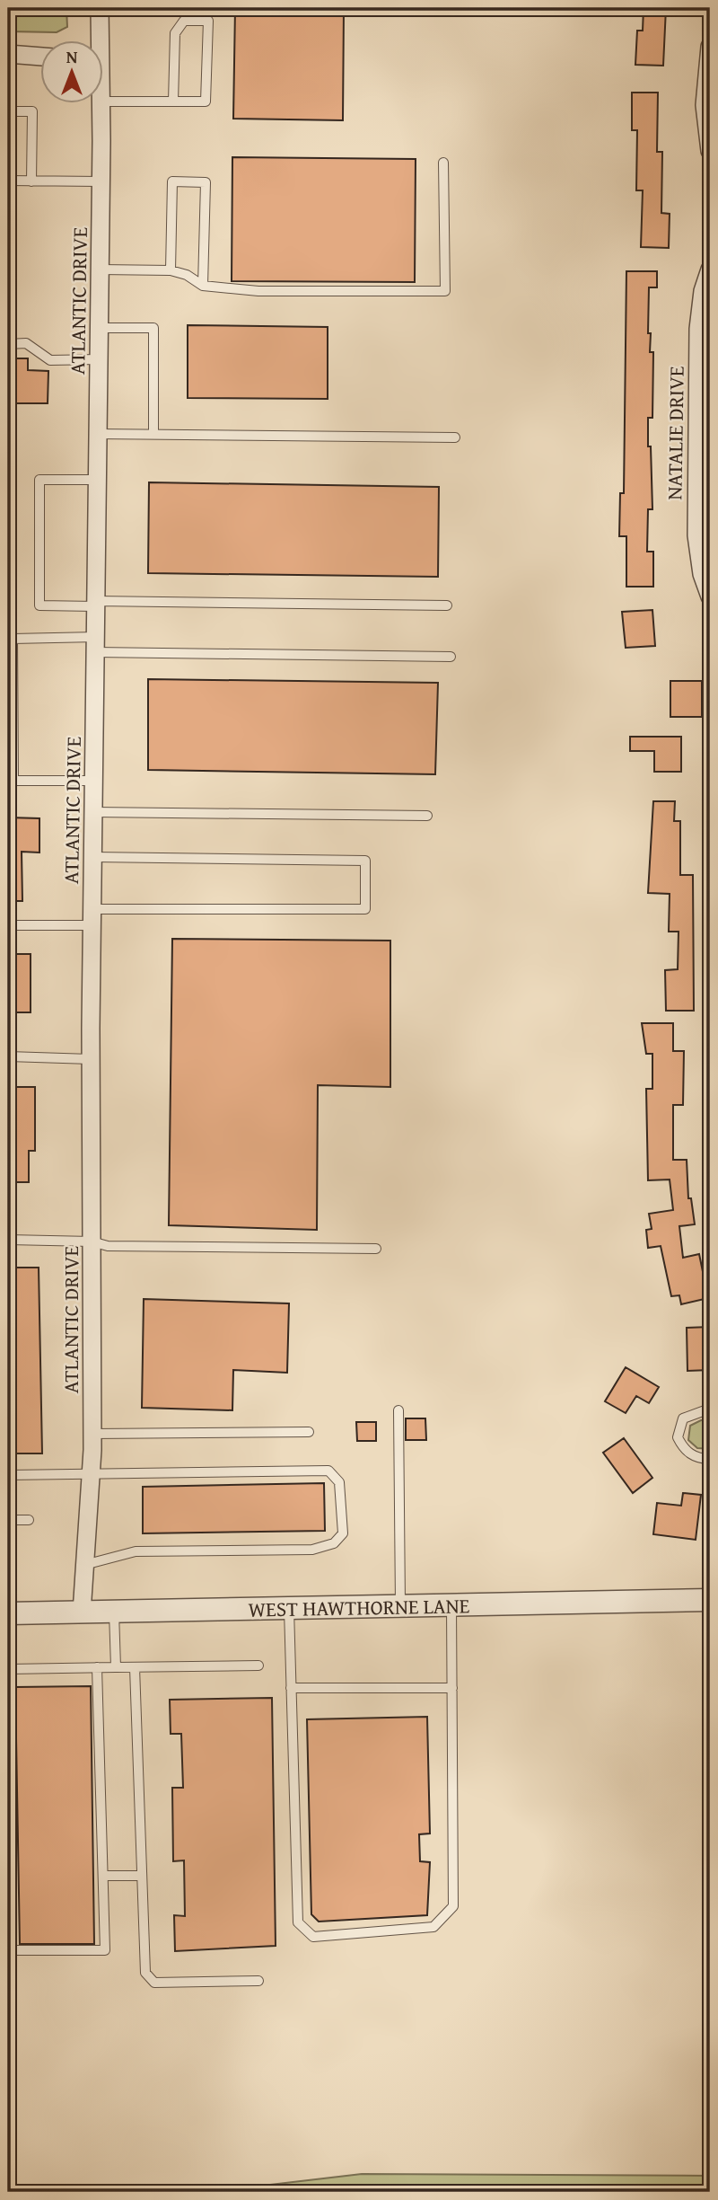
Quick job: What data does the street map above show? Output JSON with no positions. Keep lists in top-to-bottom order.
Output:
{
  "streets": {
    "street": ["ATLANTIC DRIVE", "NATALIE DRIVE", "WEST HAWTHORNE LANE"]
  },
  "crossings": [
    ["ATLANTIC DRIVE", "WEST HAWTHORNE LANE"]
  ],
  "north": "top"
}
